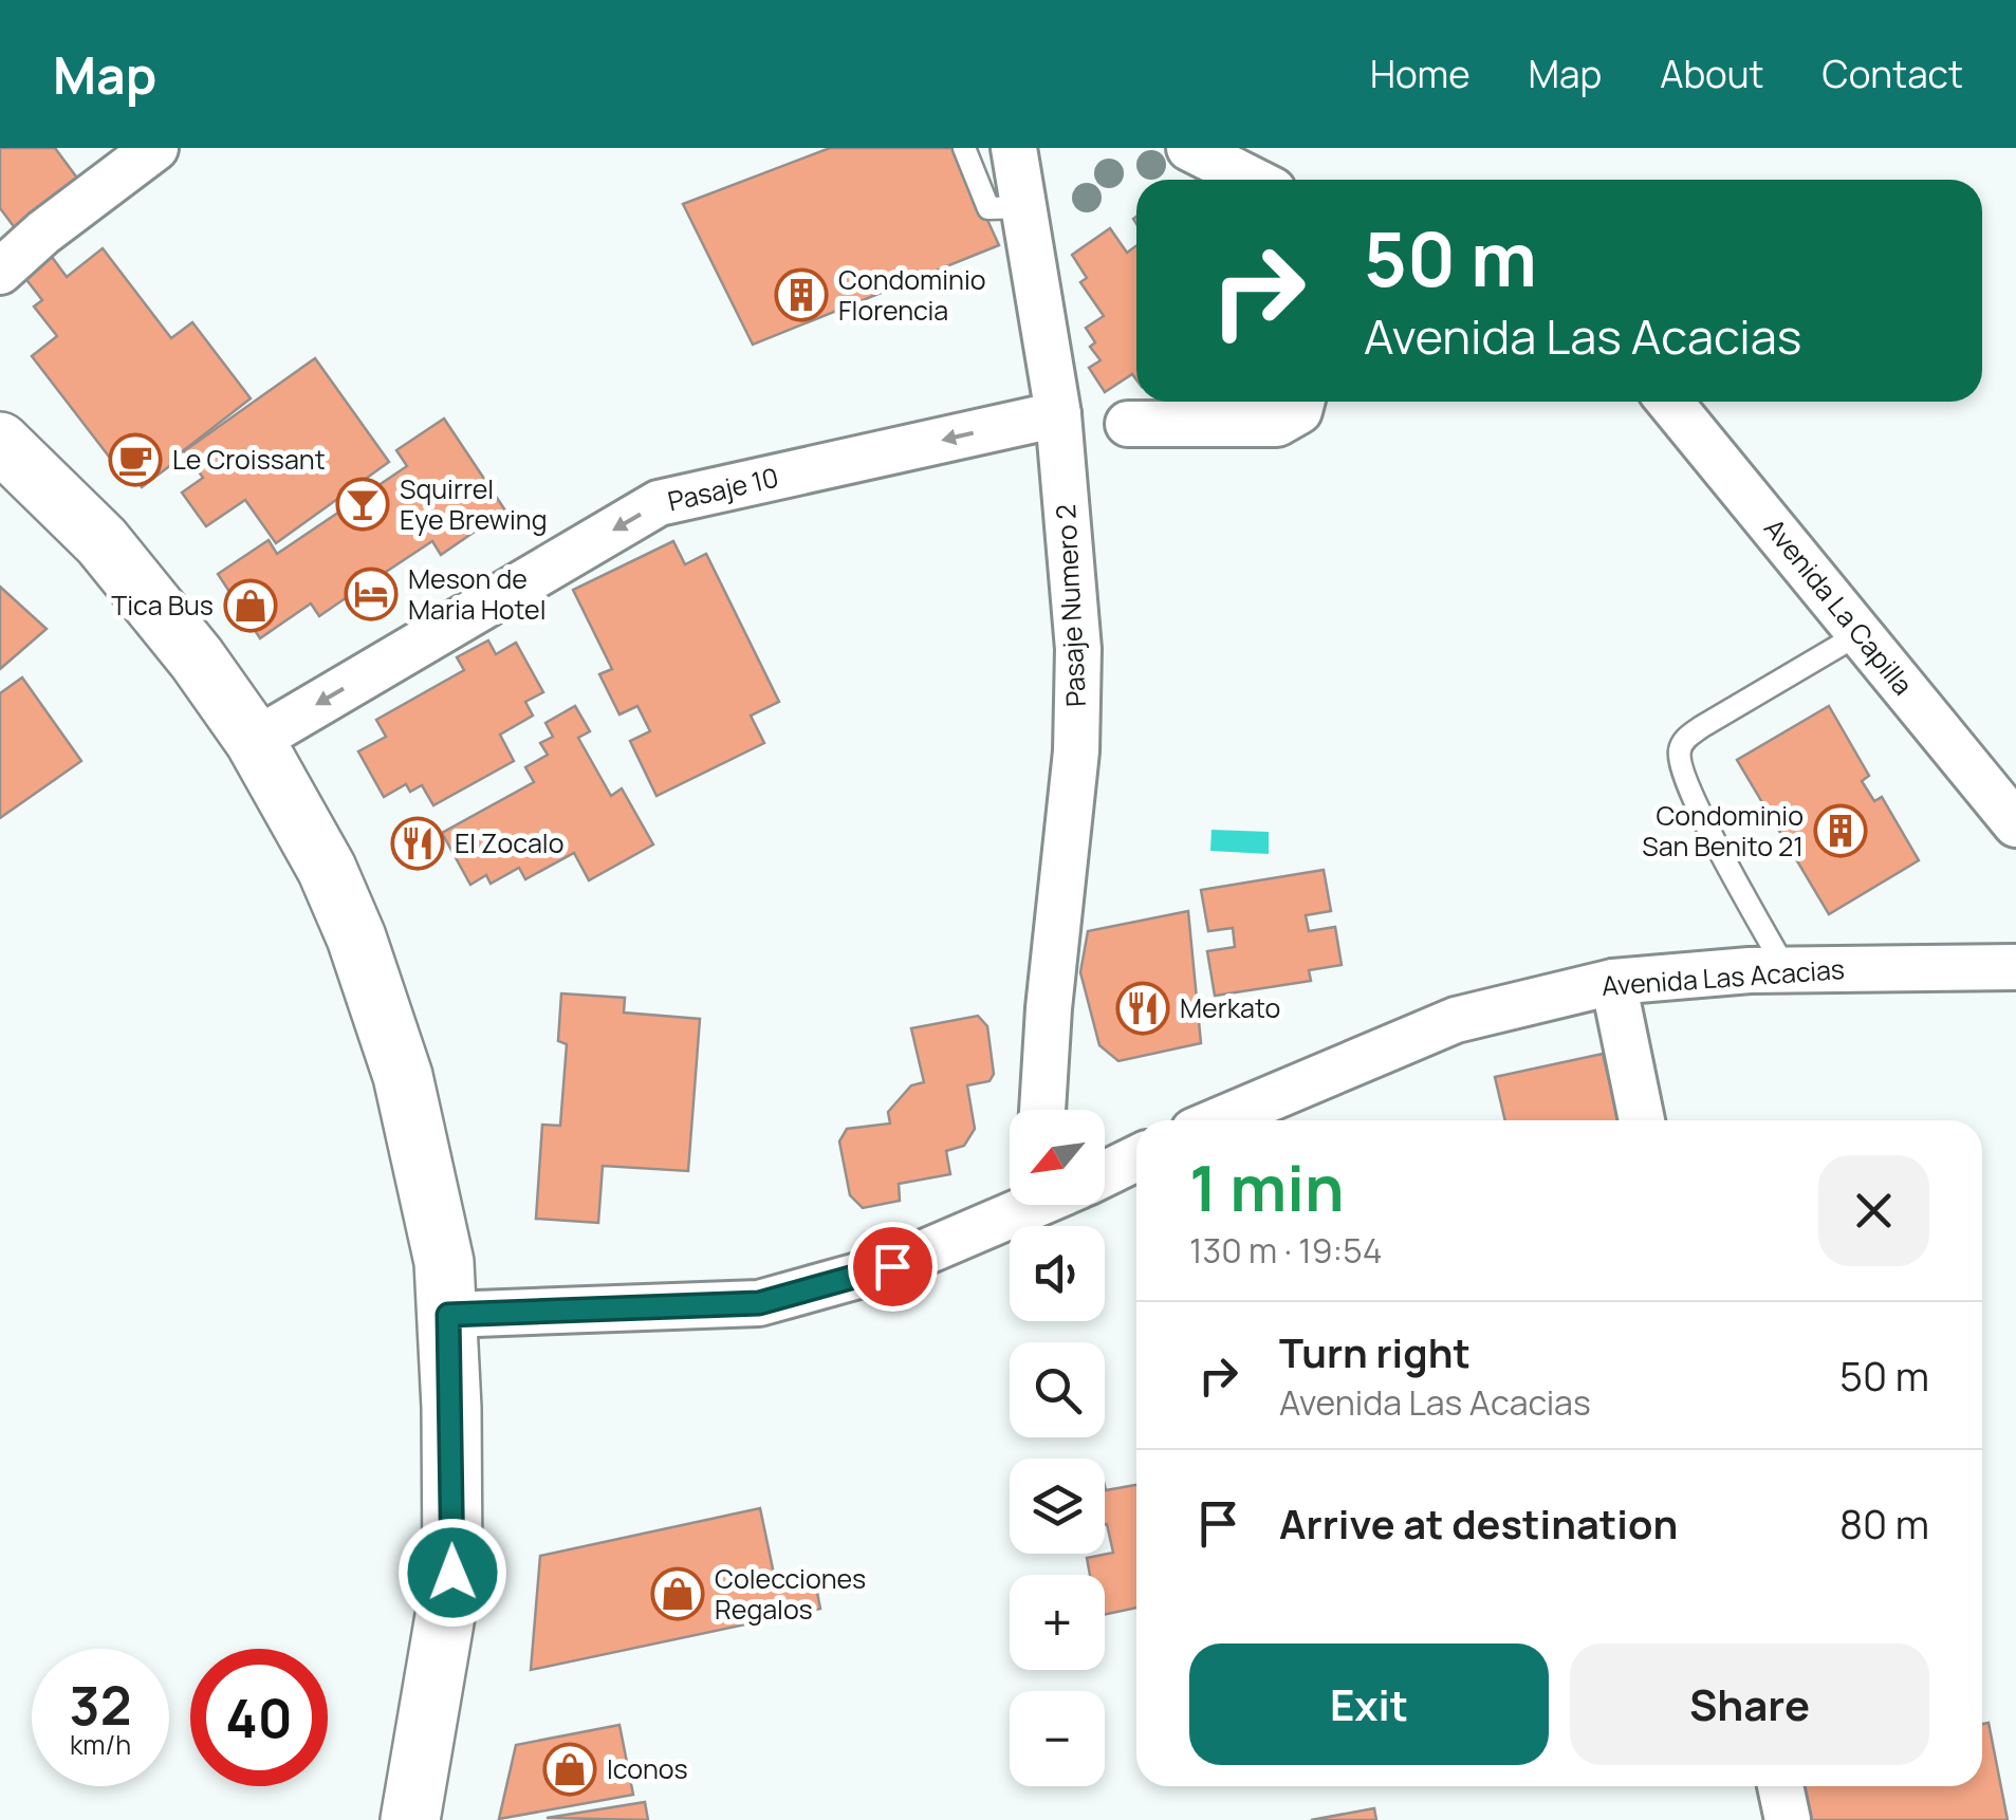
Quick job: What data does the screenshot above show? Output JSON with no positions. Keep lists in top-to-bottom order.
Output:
{
  "streets": {
    "street": [
      "Pasaje 10",
      "Pasaje Numero 2",
      "Avenida La Capilla",
      "Avenida Las Acacias"
    ]
  },
  "crossings": [
    ["Pasaje 10", "Pasaje Numero 2"]
  ],
  "one_way": ["Pasaje 10"],
  "places": {
    "building": ["Condominio Florencia", "Condominio San Benito 21"],
    "cafe": ["Le Croissant"],
    "bar": ["Squirrel Eye Brewing"],
    "hotel": ["Meson de Maria Hotel"],
    "shop": ["Tica Bus", "Colecciones Regalos", "Iconos"],
    "restaurant": ["El Zocalo", "Merkato"]
  },
  "north": "bottom left",
  "page": {
    "header": "Map",
    "nav": [
      "Home",
      "Map",
      "About",
      "Contact"
    ],
    "turn": ["50 m", "Avenida Las Acacias"],
    "map_buttons": ["+", "−"],
    "heading": ["1 min", "130 m · 19:54"],
    "list": [
      {
        "name": "Turn right",
        "note": "Avenida Las Acacias",
        "value": "50 m"
      },
      {
        "name": "Arrive at destination",
        "value": "80 m"
      }
    ],
    "buttons": ["Exit", "Share"],
    "speed": "32 km/h",
    "limit": "40"
  }
}
